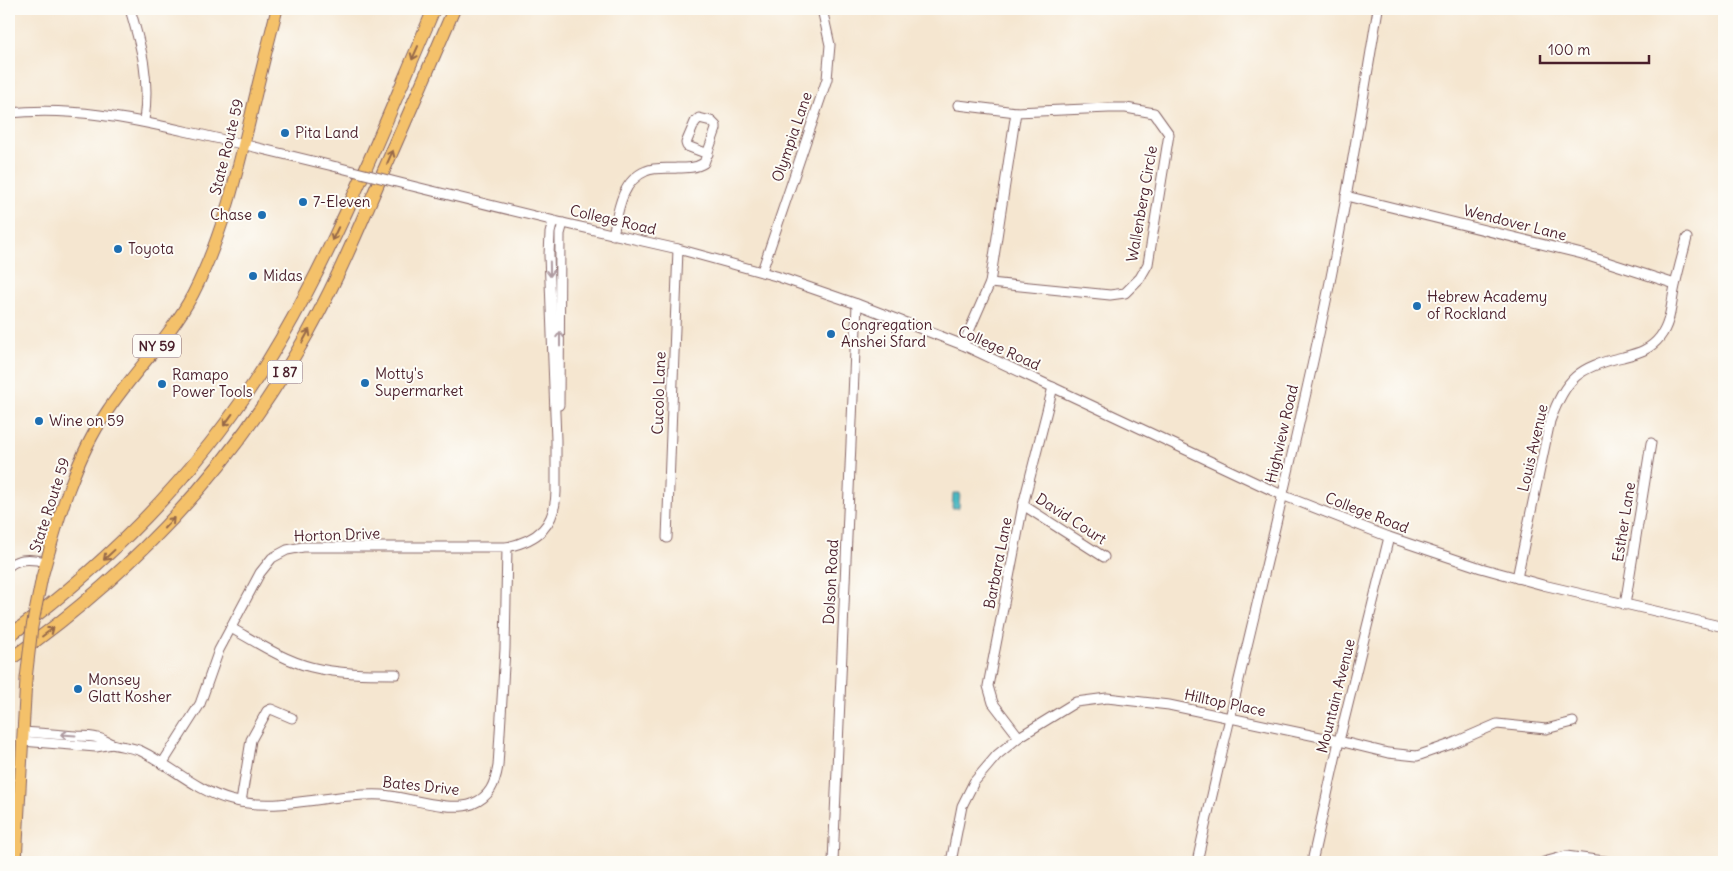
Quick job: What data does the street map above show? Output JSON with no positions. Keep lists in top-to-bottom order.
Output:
{
  "streets": {
    "highway": ["I 87"],
    "main road": ["State Route 59", "NY 59"],
    "street": [
      "Olympia Lane",
      "Wallenberg Circle",
      "College Road",
      "Wendover Lane",
      "Cucolo Lane",
      "Highview Road",
      "Louis Avenue",
      "David Court",
      "Esther Lane",
      "Horton Drive",
      "Barbara Lane",
      "Dolson Road",
      "Mountain Avenue",
      "Hilltop Place",
      "Bates Drive"
    ]
  },
  "crossings": [
    ["Olympia Lane", "College Road"],
    ["State Route 59", "College Road"],
    ["State Route 59", "NY 59"],
    ["State Route 59", "Bates Drive"],
    ["College Road", "Cucolo Lane"],
    ["College Road", "Highview Road"],
    ["College Road", "Louis Avenue"],
    ["College Road", "Esther Lane"],
    ["College Road", "Horton Drive"],
    ["College Road", "Barbara Lane"],
    ["College Road", "Dolson Road"],
    ["College Road", "Mountain Avenue"],
    ["Wendover Lane", "Highview Road"],
    ["Wendover Lane", "Louis Avenue"],
    ["NY 59", "Bates Drive"],
    ["Highview Road", "Hilltop Place"],
    ["David Court", "Barbara Lane"],
    ["Horton Drive", "Bates Drive"],
    ["Barbara Lane", "Hilltop Place"],
    ["Mountain Avenue", "Hilltop Place"]
  ],
  "places": [
    "Pita Land",
    "7-Eleven",
    "Chase",
    "Toyota",
    "Midas",
    "Hebrew Academy of Rockland",
    "Congregation Anshei Sfard",
    "Motty's Supermarket",
    "Ramapo Power Tools",
    "Wine on 59",
    "Monsey Glatt Kosher"
  ],
  "scale_bar": "100 m"
}
